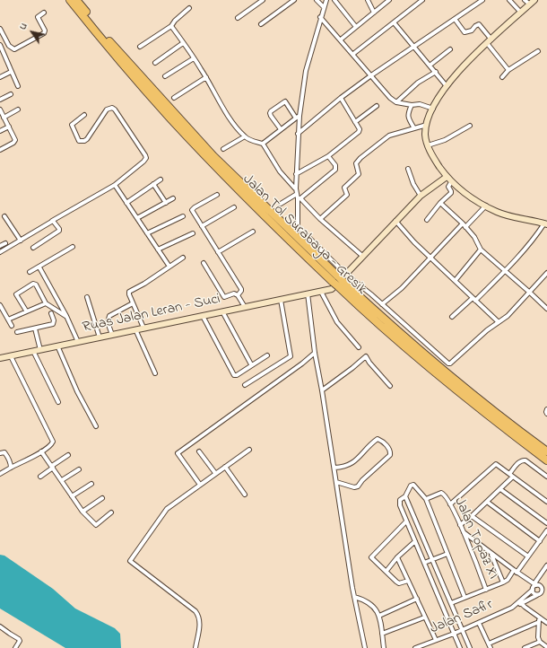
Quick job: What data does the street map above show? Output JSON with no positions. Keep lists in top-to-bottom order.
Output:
{
  "streets": {
    "highway": ["Jalan Tol Surabaya - Gresik"],
    "main road": ["Ruas Jalan Leran - Suci"],
    "street": ["Jalan Topaz XI", "Jalan Safir"]
  },
  "crossings": [
    ["Jalan Tol Surabaya - Gresik", "Ruas Jalan Leran - Suci"]
  ],
  "north": "top left"
}
